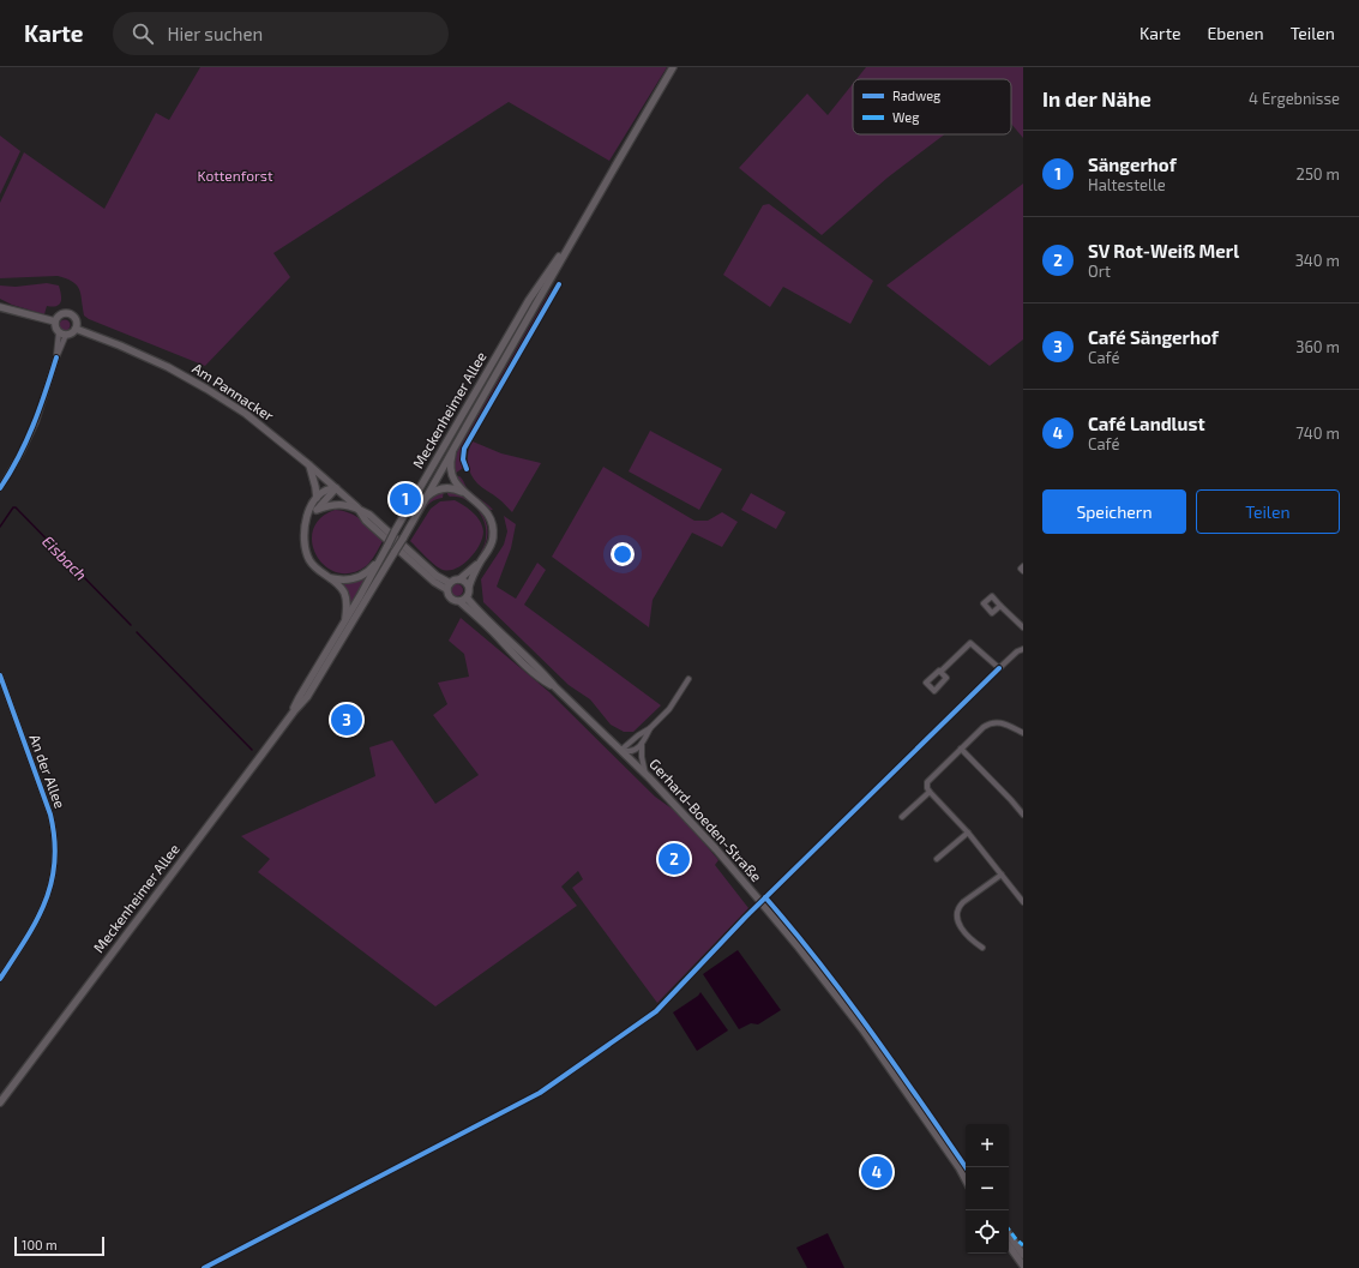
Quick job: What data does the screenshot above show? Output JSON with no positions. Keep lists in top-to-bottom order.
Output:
{
  "streets": {
    "main road": ["Am Pannacker", "Meckenheimer Allee", "Gerhard-Boeden-Straße"],
    "street": ["An der Allee"]
  },
  "crossings": [
    ["Am Pannacker", "Gerhard-Boeden-Straße"]
  ],
  "water": ["Eisbach"],
  "parks": ["Kottenforst"],
  "legend": ["Radweg", "Weg"],
  "scale_bar": "100 m",
  "page": {
    "header": "Karte",
    "search": "Hier suchen",
    "nav": ["Karte", "Ebenen", "Teilen"],
    "heading": ["In der Nähe", "4 Ergebnisse"],
    "list": [
      {
        "mark": "1",
        "name": "Sängerhof",
        "note": "Haltestelle",
        "value": "250 m"
      },
      {
        "mark": "2",
        "name": "SV Rot-Weiß Merl",
        "note": "Ort",
        "value": "340 m"
      },
      {
        "mark": "3",
        "name": "Café Sängerhof",
        "note": "Café",
        "value": "360 m"
      },
      {
        "mark": "4",
        "name": "Café Landlust",
        "note": "Café",
        "value": "740 m"
      }
    ],
    "buttons": ["Speichern", "Teilen"],
    "pins": [
      "1",
      "3",
      "2",
      "4"
    ],
    "map_buttons": ["+", "−"],
    "scale": "100 m"
  }
}
